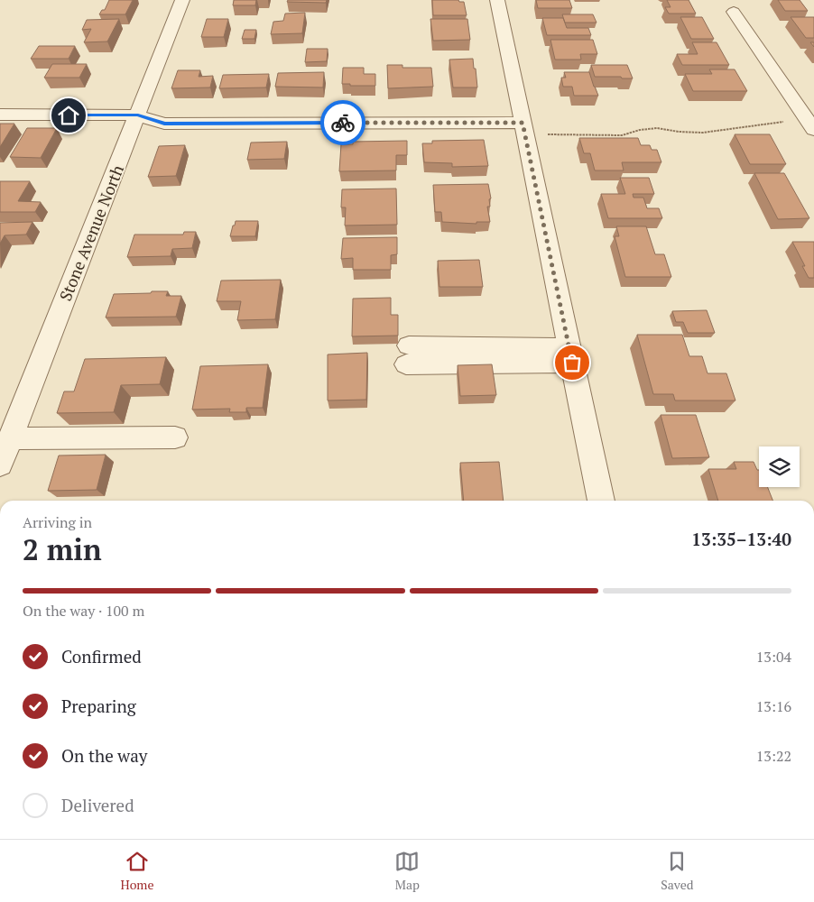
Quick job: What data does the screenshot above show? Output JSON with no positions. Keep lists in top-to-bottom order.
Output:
{
  "streets": {
    "street": ["Stone Avenue North"]
  },
  "page": {
    "heading": ["2 min", "Arriving in", "13:35–13:40"],
    "bar": "On the way · 100 m",
    "list": [
      ["Confirmed", "13:04"],
      ["Preparing", "13:16"],
      ["On the way", "13:22"],
      "Delivered"
    ],
    "tabs": ["Home", "Map", "Saved"]
  }
}
